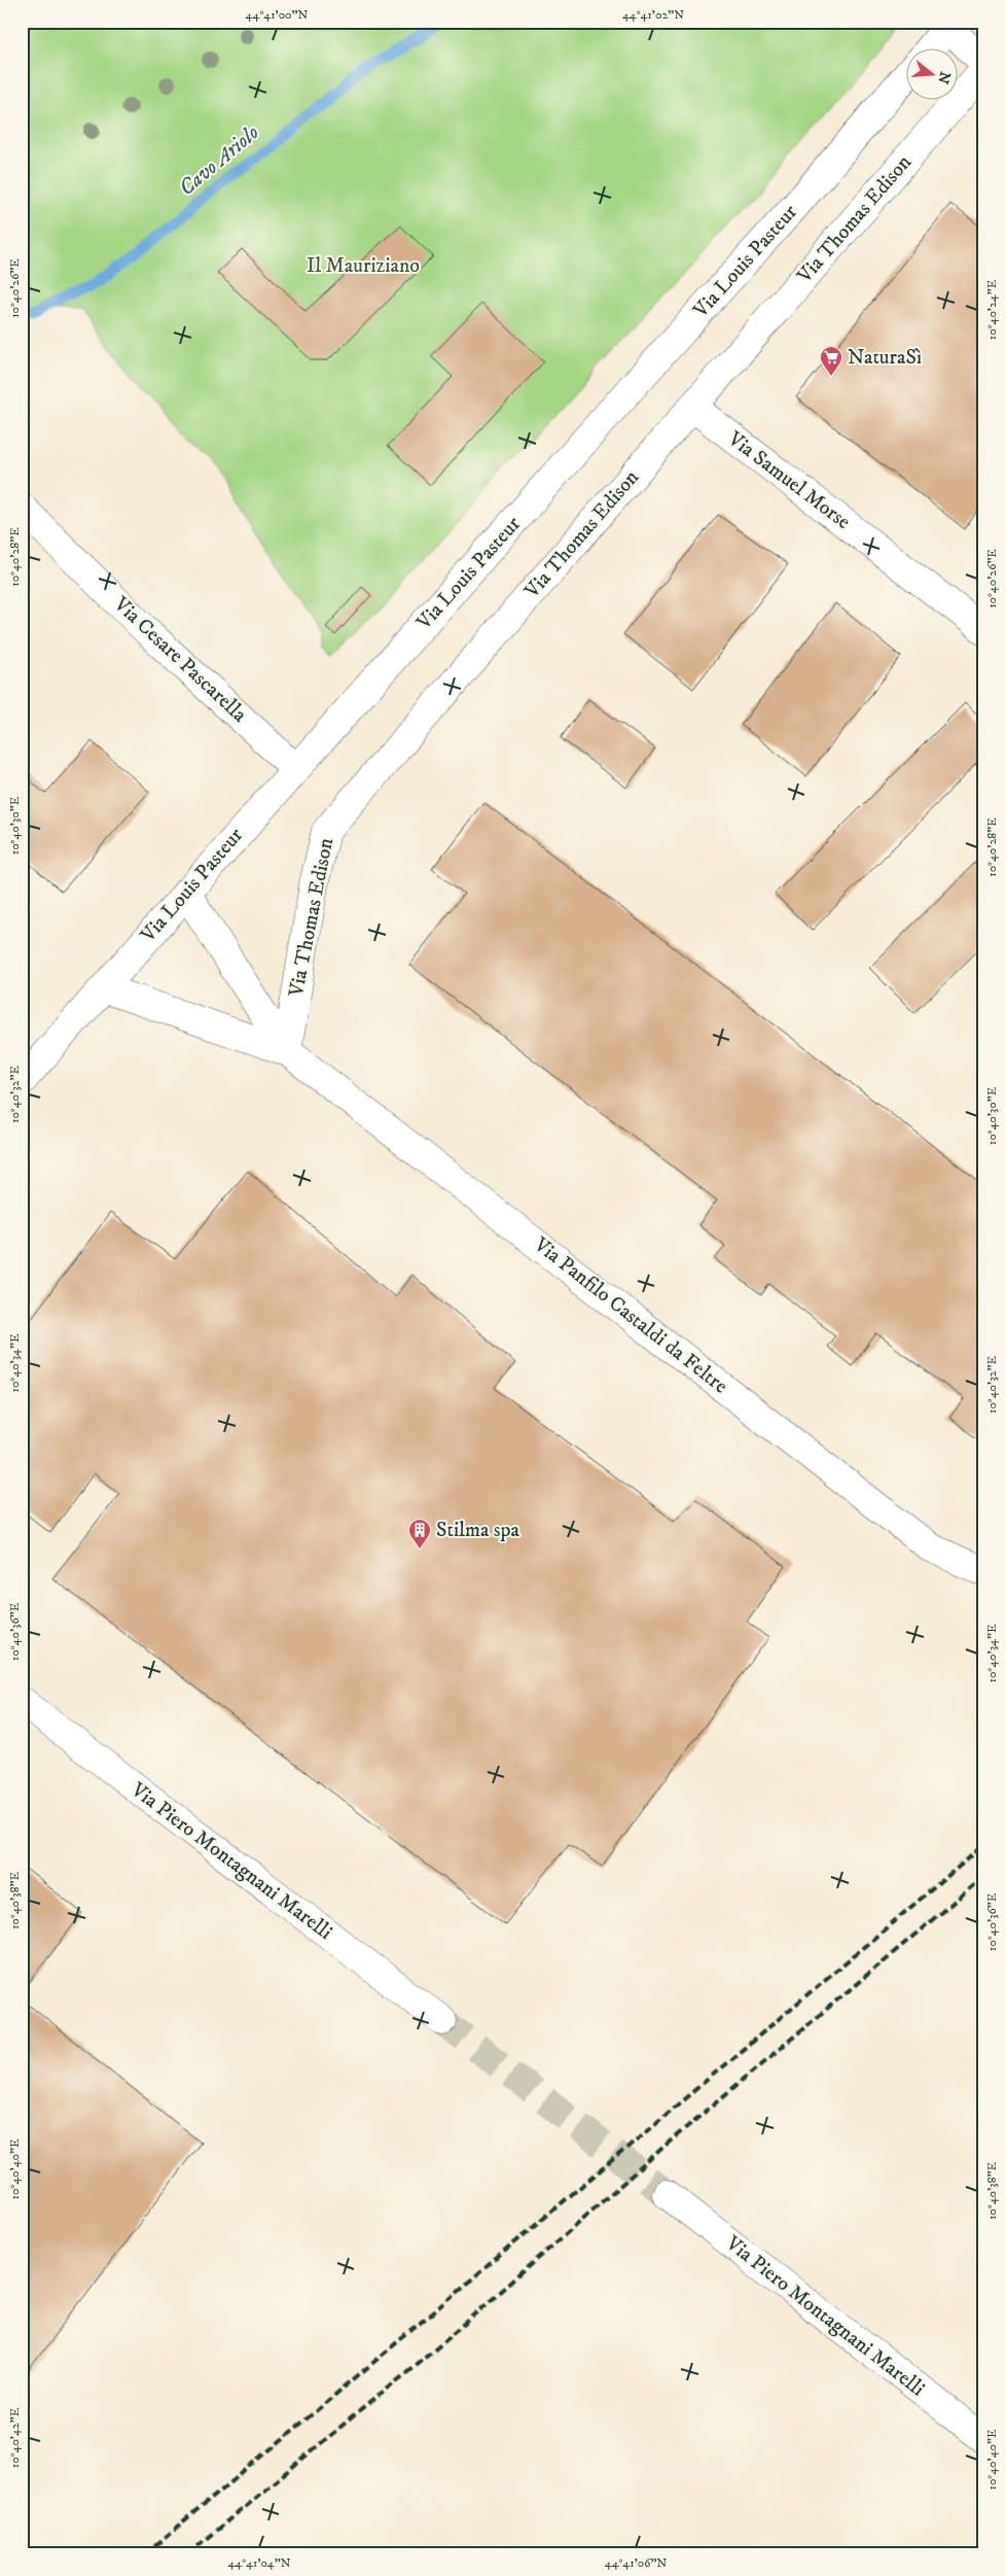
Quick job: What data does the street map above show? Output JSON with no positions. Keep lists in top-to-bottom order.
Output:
{
  "streets": {
    "street": [
      "Via Thomas Edison",
      "Via Louis Pasteur",
      "Via Samuel Morse",
      "Via Cesare Pascarella",
      "Via Panfilo Castaldi da Feltre",
      "Via Piero Montagnani Marelli"
    ]
  },
  "crossings": [
    ["Via Thomas Edison", "Via Samuel Morse"],
    ["Via Thomas Edison", "Via Panfilo Castaldi da Feltre"],
    ["Via Louis Pasteur", "Via Cesare Pascarella"],
    ["Via Louis Pasteur", "Via Panfilo Castaldi da Feltre"]
  ],
  "water": ["Cavo Ariolo"],
  "parks": ["Il Mauriziano"],
  "places": {
    "supermarket": ["NaturaSì"],
    "building": ["Stilma spa"]
  },
  "north": "right",
  "coordinates": [
    "44°41'00\"N",
    "44°41'02\"N",
    "10°40'26\"E",
    "10°40'24\"E",
    "10°40'28\"E",
    "10°40'30\"E",
    "10°40'32\"E",
    "10°40'34\"E",
    "10°40'36\"E",
    "10°40'38\"E",
    "10°40'40\"E",
    "10°40'42\"E",
    "44°41'04\"N",
    "44°41'06\"N"
  ]
}
